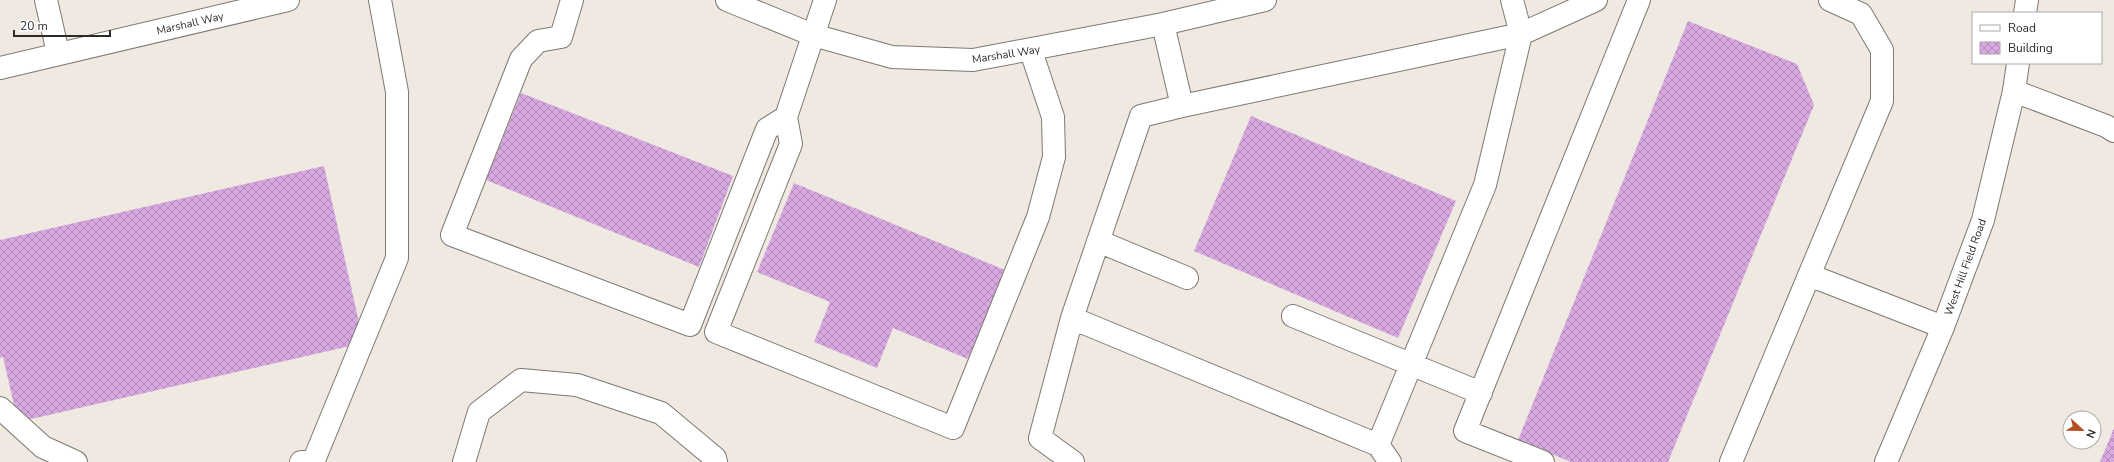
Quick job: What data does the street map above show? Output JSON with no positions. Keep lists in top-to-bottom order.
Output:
{
  "streets": {
    "street": ["Marshall Way", "West Hill Field Road"]
  },
  "legend": ["Road", "Building"],
  "scale_bar": "20 m",
  "north": "right"
}
